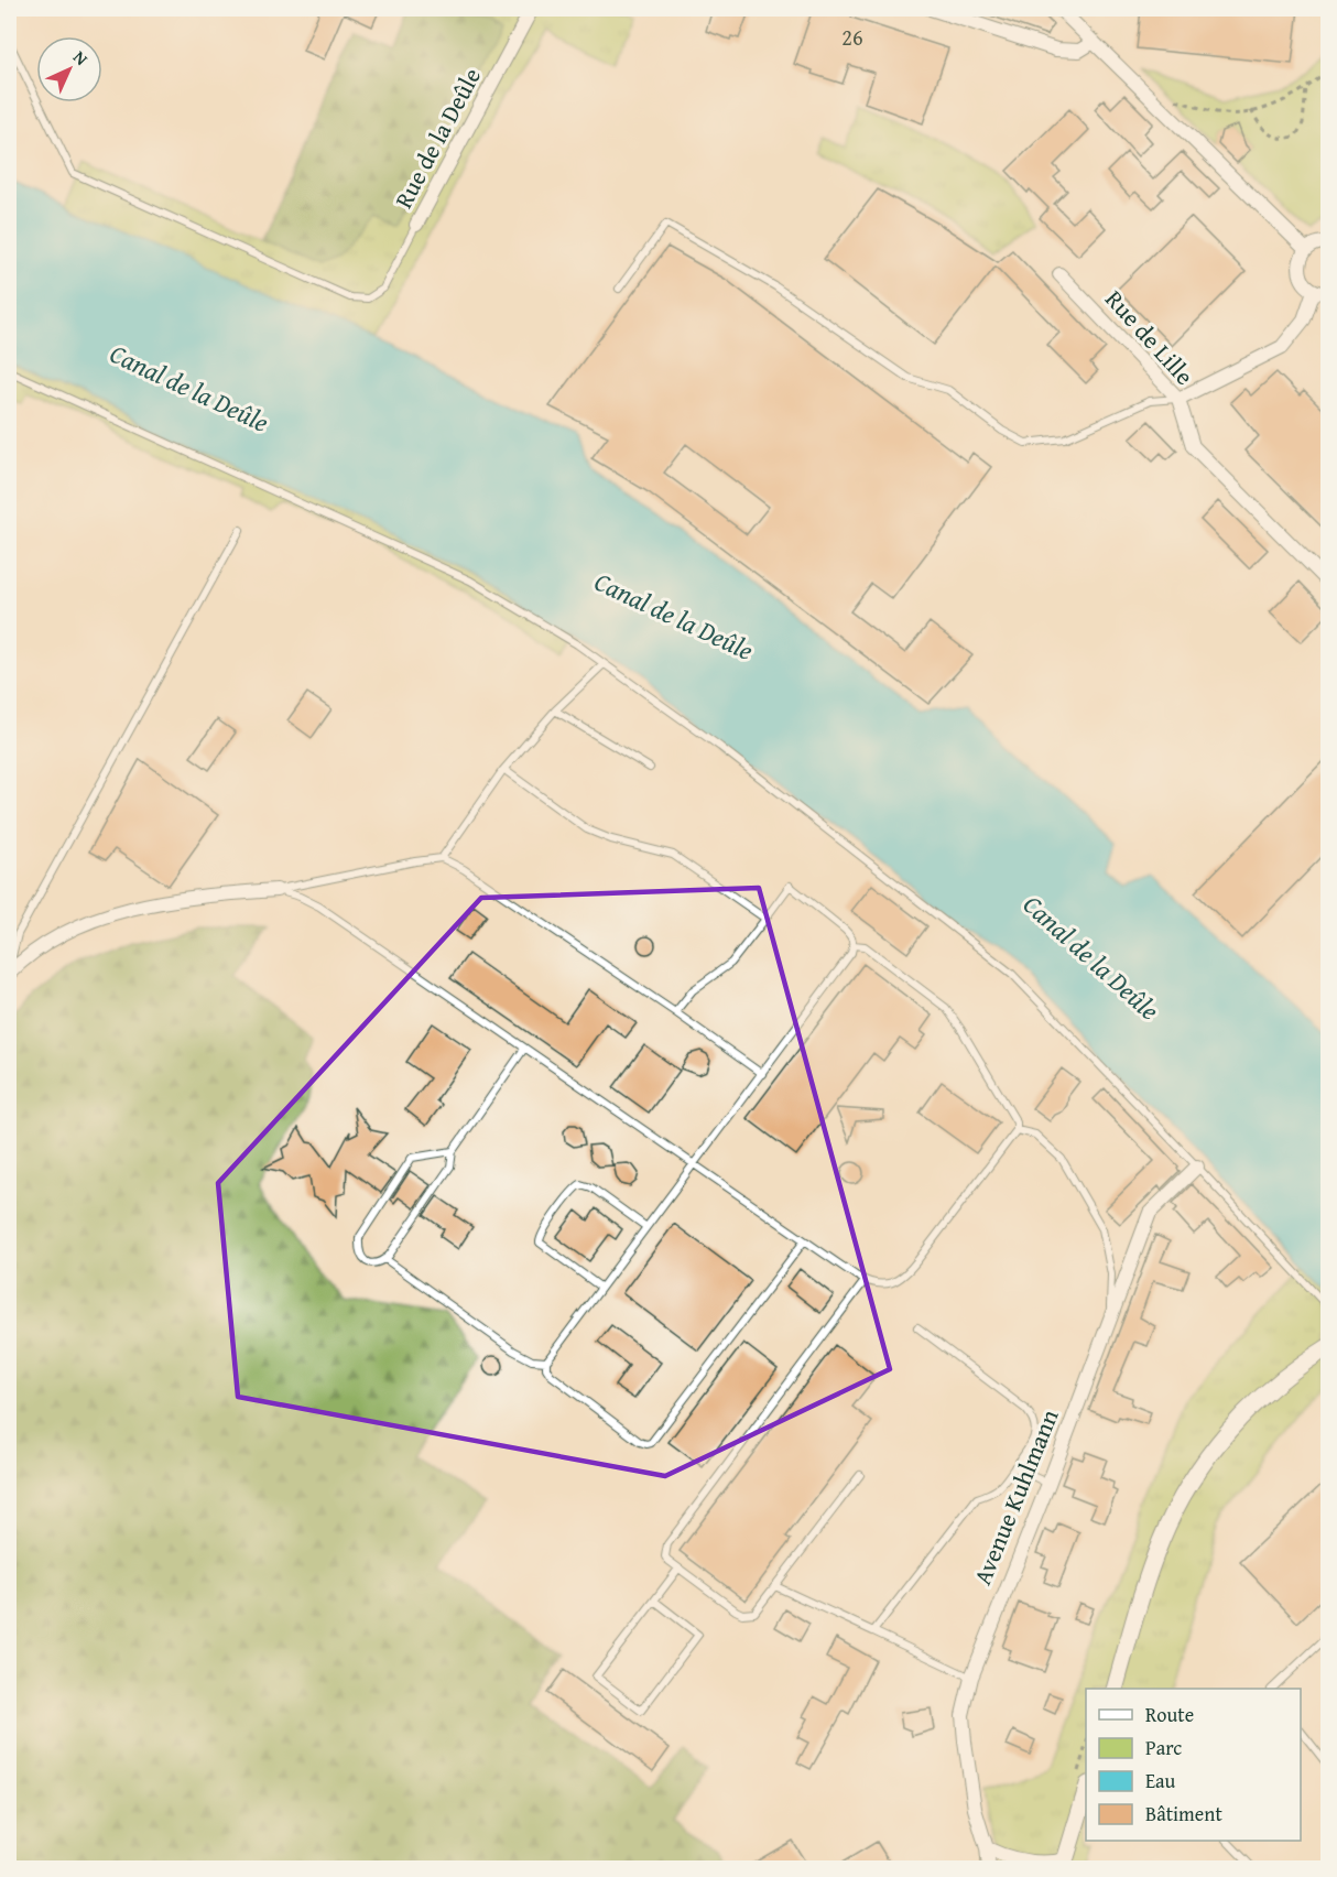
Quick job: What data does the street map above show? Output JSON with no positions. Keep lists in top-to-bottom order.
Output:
{
  "streets": {
    "street": ["Rue de la Deûle", "Rue de Lille", "Avenue Kuhlmann"]
  },
  "water": ["Canal de la Deûle"],
  "house_numbers": ["26"],
  "legend": [
    "Route",
    "Parc",
    "Eau",
    "Bâtiment"
  ],
  "north": "top right"
}
